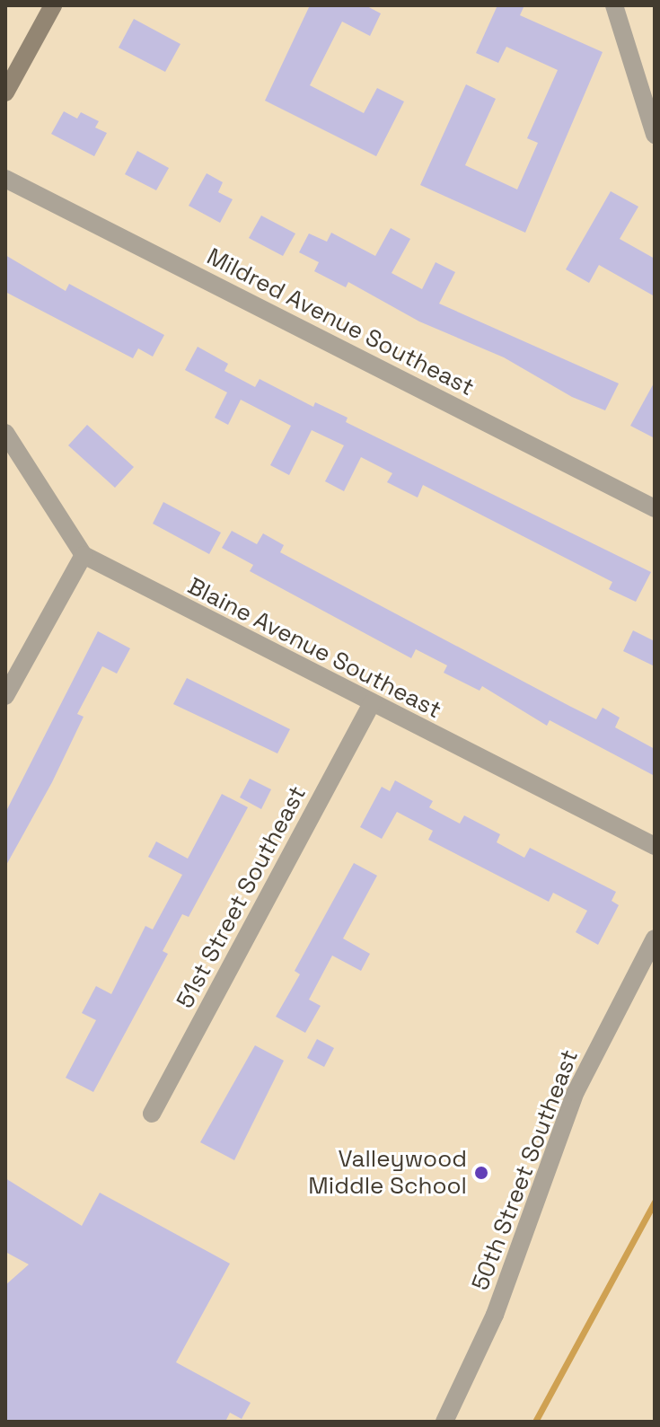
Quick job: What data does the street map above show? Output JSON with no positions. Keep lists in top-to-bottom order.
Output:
{
  "streets": {
    "street": [
      "Mildred Avenue Southeast",
      "Blaine Avenue Southeast",
      "51st Street Southeast",
      "50th Street Southeast"
    ]
  },
  "crossings": [
    ["Blaine Avenue Southeast", "51st Street Southeast"]
  ],
  "places": ["Valleywood Middle School"]
}
